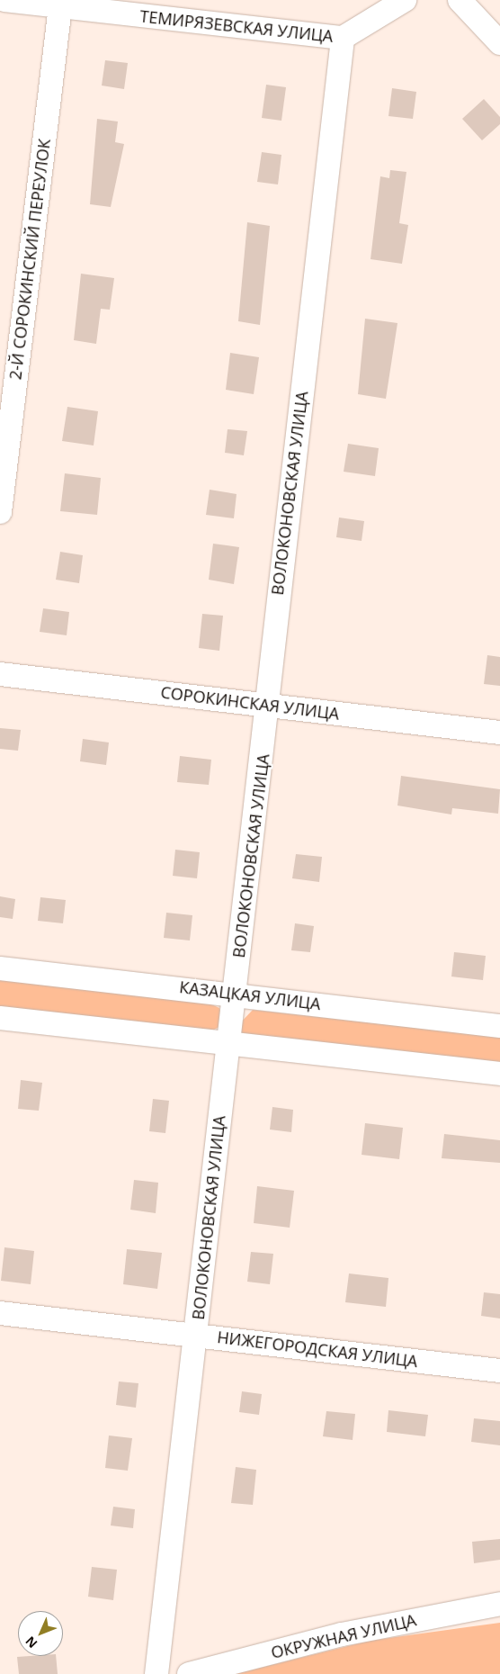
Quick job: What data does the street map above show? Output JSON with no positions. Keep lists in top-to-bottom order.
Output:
{
  "streets": {
    "street": [
      "ТЕМИРЯЗЕВСКАЯ УЛИЦА",
      "2-Й СОРОКИНСКИЙ ПЕРЕУЛОК",
      "ВОЛОКОНОВСКАЯ УЛИЦА",
      "СОРОКИНСКАЯ УЛИЦА",
      "КАЗАЦКАЯ УЛИЦА",
      "НИЖЕГОРОДСКАЯ УЛИЦА",
      "ОКРУЖНАЯ УЛИЦА"
    ]
  },
  "crossings": [
    ["ТЕМИРЯЗЕВСКАЯ УЛИЦА", "2-Й СОРОКИНСКИЙ ПЕРЕУЛОК"],
    ["ТЕМИРЯЗЕВСКАЯ УЛИЦА", "ВОЛОКОНОВСКАЯ УЛИЦА"],
    ["ВОЛОКОНОВСКАЯ УЛИЦА", "СОРОКИНСКАЯ УЛИЦА"],
    ["ВОЛОКОНОВСКАЯ УЛИЦА", "КАЗАЦКАЯ УЛИЦА"],
    ["ВОЛОКОНОВСКАЯ УЛИЦА", "НИЖЕГОРОДСКАЯ УЛИЦА"]
  ],
  "north": "bottom left"
}
